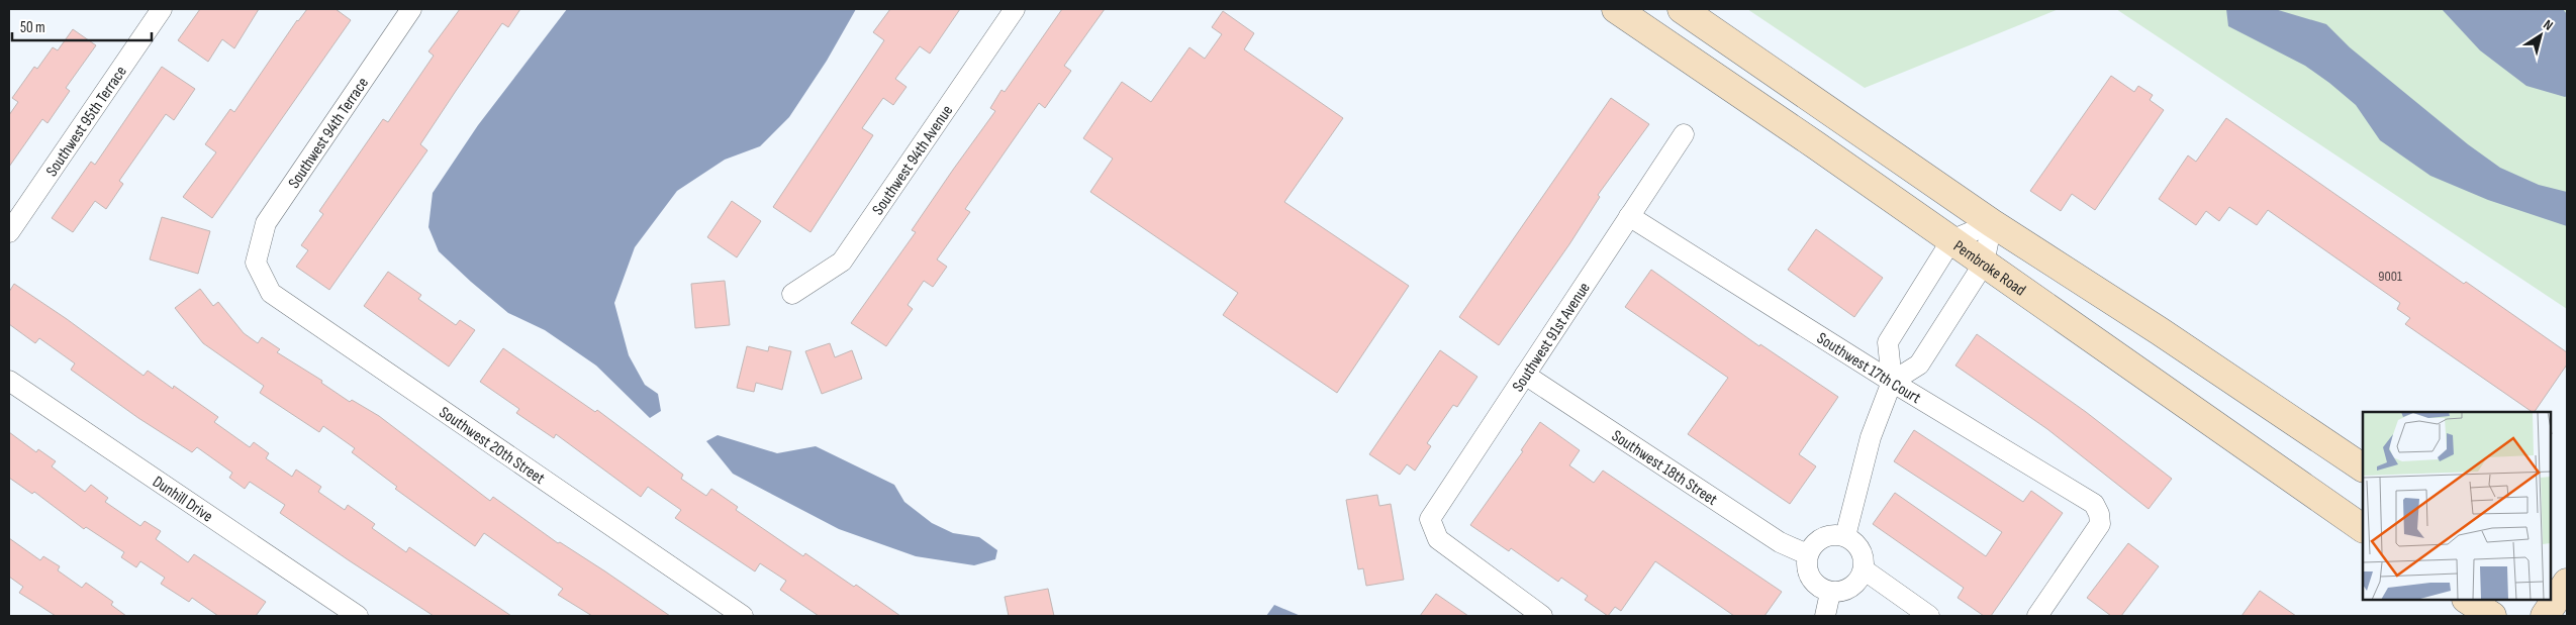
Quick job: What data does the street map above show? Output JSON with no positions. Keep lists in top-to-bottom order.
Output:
{
  "streets": {
    "main road": ["Pembroke Road"],
    "street": [
      "Southwest 95th Terrace",
      "Southwest 94th Terrace",
      "Southwest 94th Avenue",
      "Southwest 91st Avenue",
      "Southwest 17th Court",
      "Southwest 20th Street",
      "Southwest 18th Street",
      "Dunhill Drive"
    ]
  },
  "crossings": [
    ["Southwest 94th Terrace", "Southwest 20th Street"],
    ["Southwest 91st Avenue", "Southwest 17th Court"],
    ["Southwest 91st Avenue", "Southwest 18th Street"]
  ],
  "house_numbers": ["9001"],
  "scale_bar": "50 m",
  "north": "top right"
}
